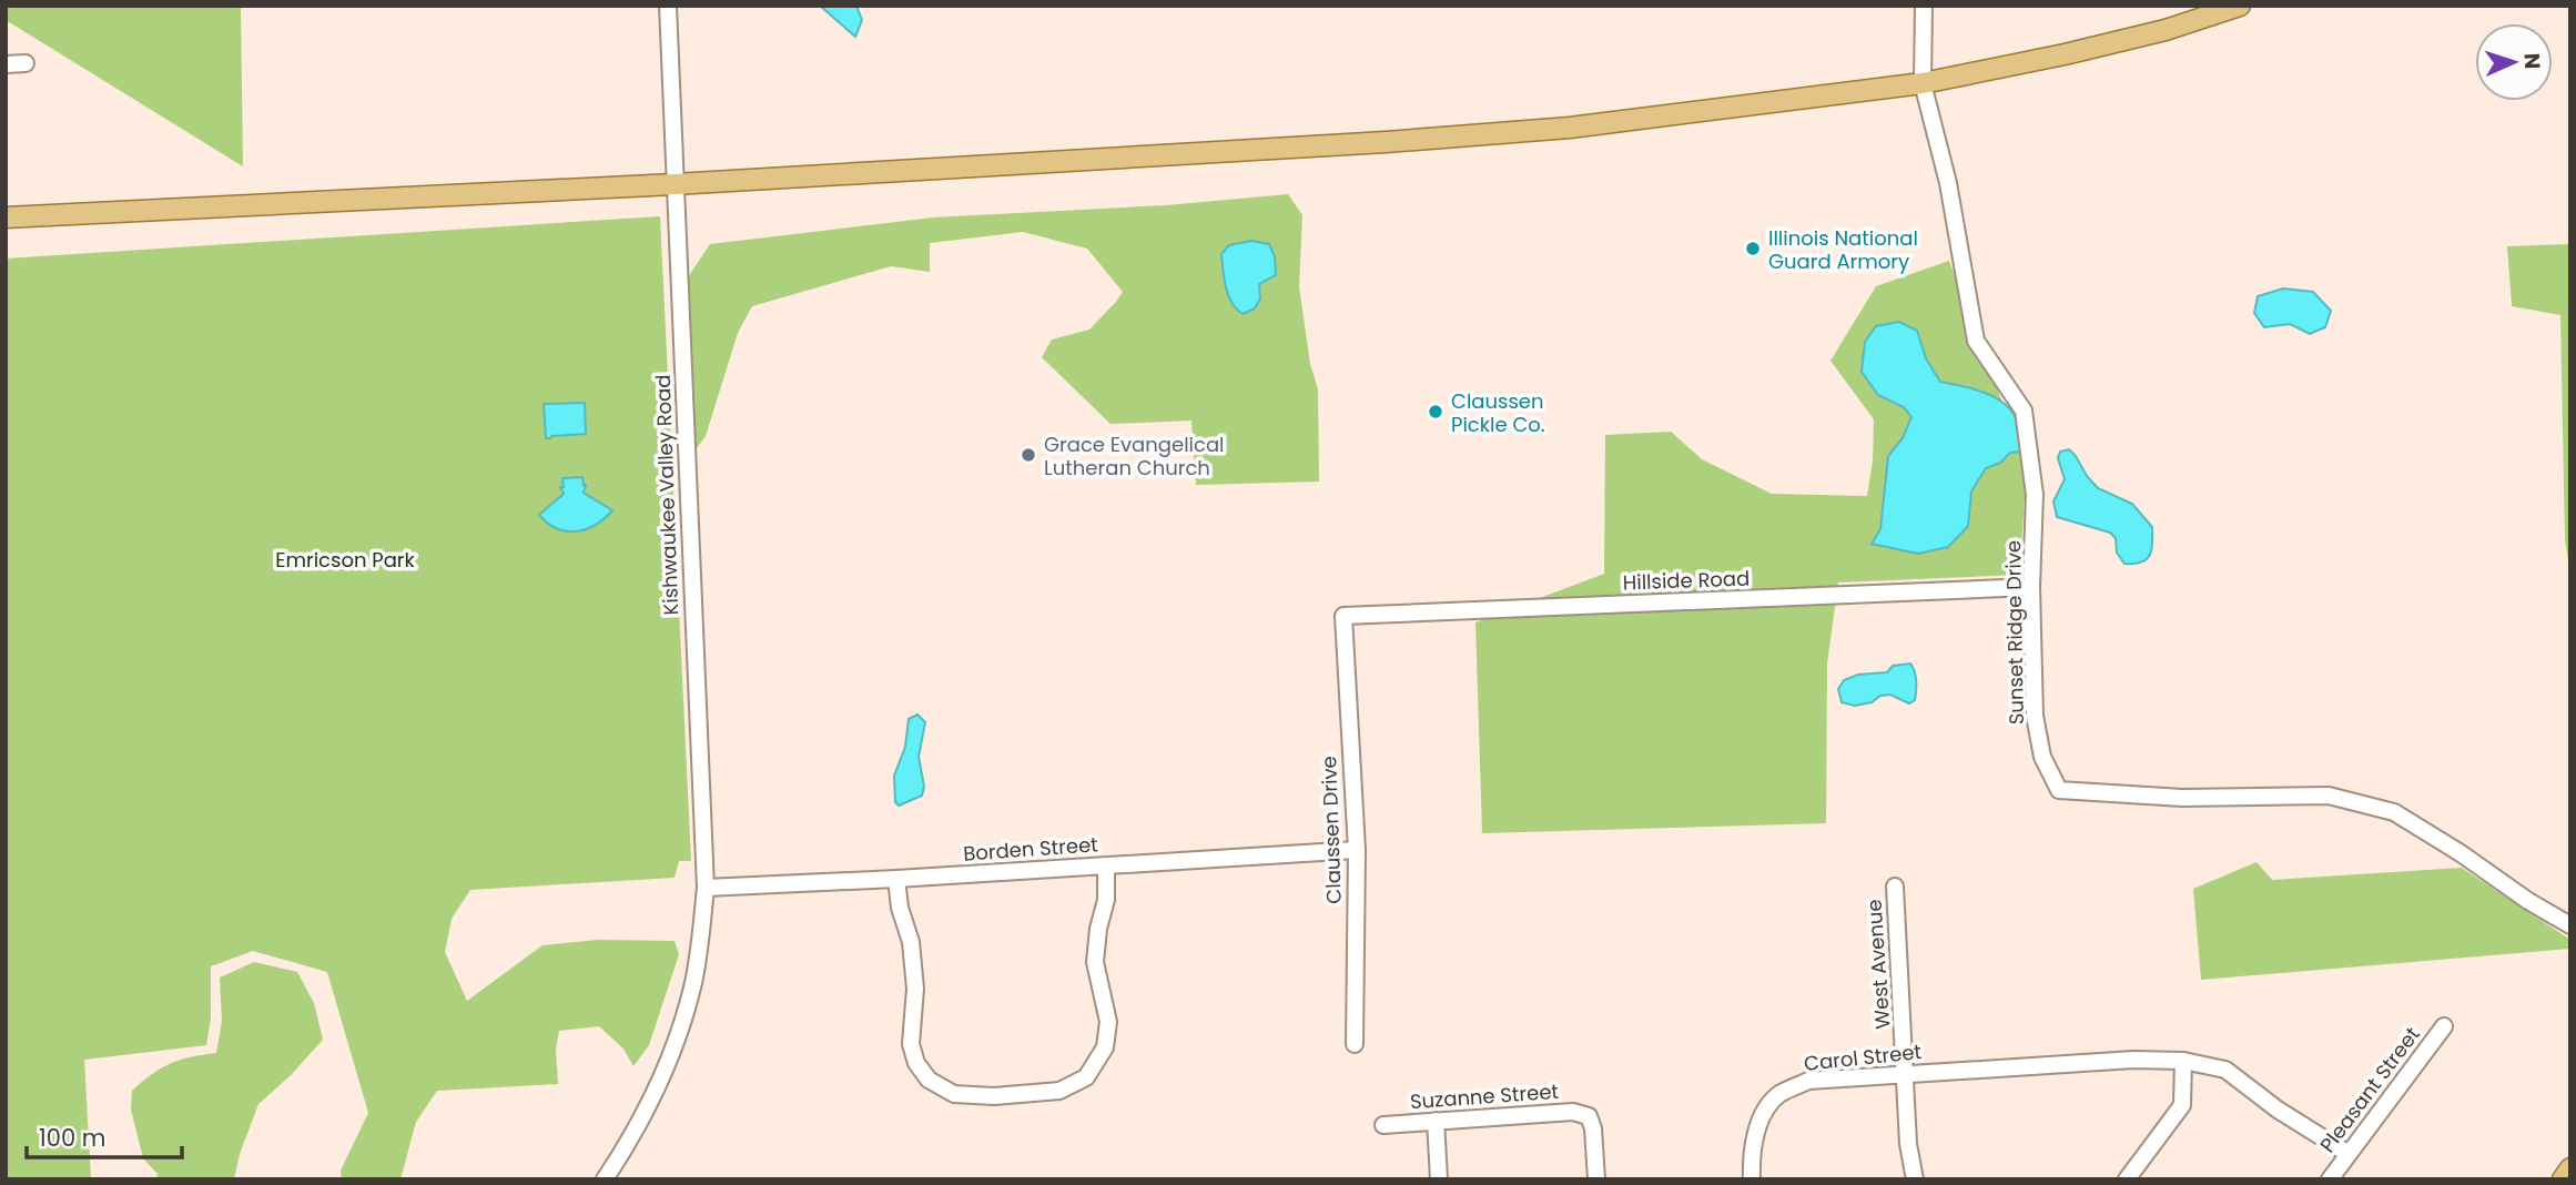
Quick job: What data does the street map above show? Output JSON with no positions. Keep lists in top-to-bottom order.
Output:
{
  "streets": {
    "street": [
      "Kishwaukee Valley Road",
      "Hillside Road",
      "Sunset Ridge Drive",
      "Claussen Drive",
      "Borden Street",
      "West Avenue",
      "Carol Street",
      "Pleasant Street",
      "Suzanne Street"
    ]
  },
  "crossings": [
    ["Kishwaukee Valley Road", "Borden Street"],
    ["Hillside Road", "Sunset Ridge Drive"],
    ["Hillside Road", "Claussen Drive"],
    ["Claussen Drive", "Borden Street"],
    ["West Avenue", "Carol Street"],
    ["Carol Street", "Pleasant Street"]
  ],
  "parks": ["Emricson Park"],
  "places": ["Illinois National Guard Armory", "Claussen Pickle Co.", "Grace Evangelical Lutheran Church"],
  "scale_bar": "100 m",
  "north": "right"
}
